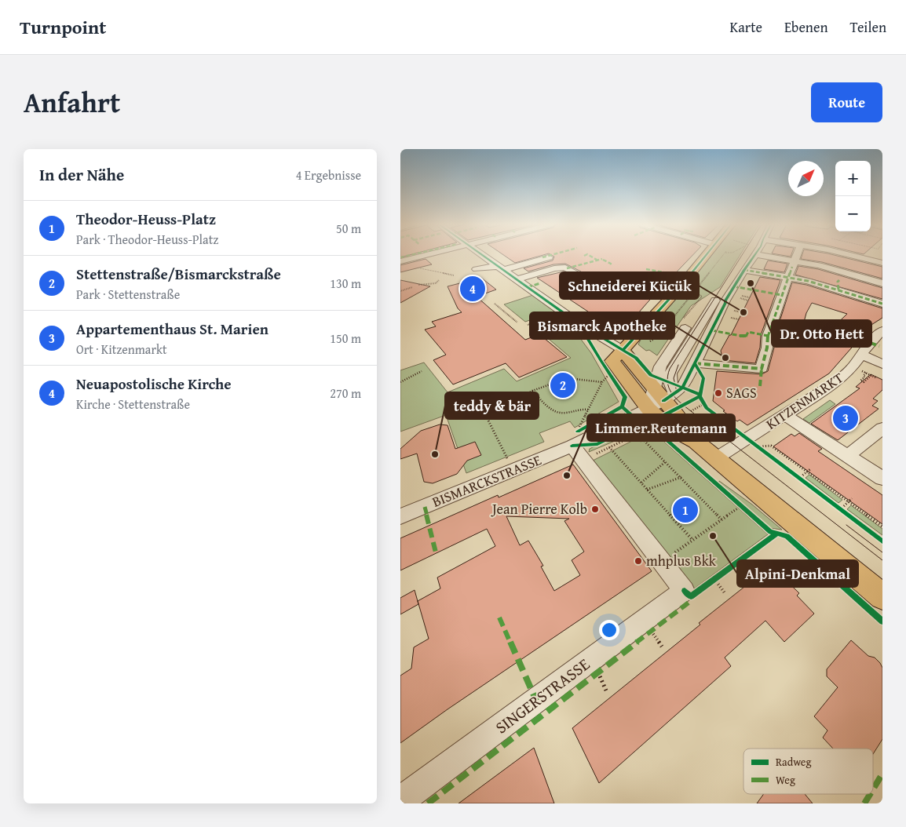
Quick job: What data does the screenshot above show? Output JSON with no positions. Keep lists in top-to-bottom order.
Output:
{
  "streets": {
    "street": ["KITZENMARKT", "BISMARCKSTRASSE", "SINGERSTRASSE"]
  },
  "places": [
    "Dr. Otto Hett",
    "Schneiderei Kücük",
    "Bismarck Apotheke",
    "SAGS",
    "teddy & bär",
    "Limmer.Reutemann",
    "Jean Pierre Kolb",
    "Alpini-Denkmal",
    "mhplus Bkk"
  ],
  "legend": ["Radweg", "Weg"],
  "north": "top right",
  "page": {
    "header": "Turnpoint",
    "nav": ["Karte", "Ebenen", "Teilen"],
    "title": "Anfahrt",
    "buttons": "Route",
    "heading": ["In der Nähe", "4 Ergebnisse"],
    "map_buttons": ["+", "−"],
    "list": [
      {
        "mark": "1",
        "name": "Theodor-Heuss-Platz",
        "note": "Park · Theodor-Heuss-Platz",
        "value": "50 m"
      },
      {
        "mark": "2",
        "name": "Stettenstraße/Bismarckstraße",
        "note": "Park · Stettenstraße",
        "value": "130 m"
      },
      {
        "mark": "3",
        "name": "Appartementhaus St. Marien",
        "note": "Ort · Kitzenmarkt",
        "value": "150 m"
      },
      {
        "mark": "4",
        "name": "Neuapostolische Kirche",
        "note": "Kirche · Stettenstraße",
        "value": "270 m"
      }
    ],
    "pins": [
      "4",
      "2",
      "3",
      "1"
    ]
  }
}
